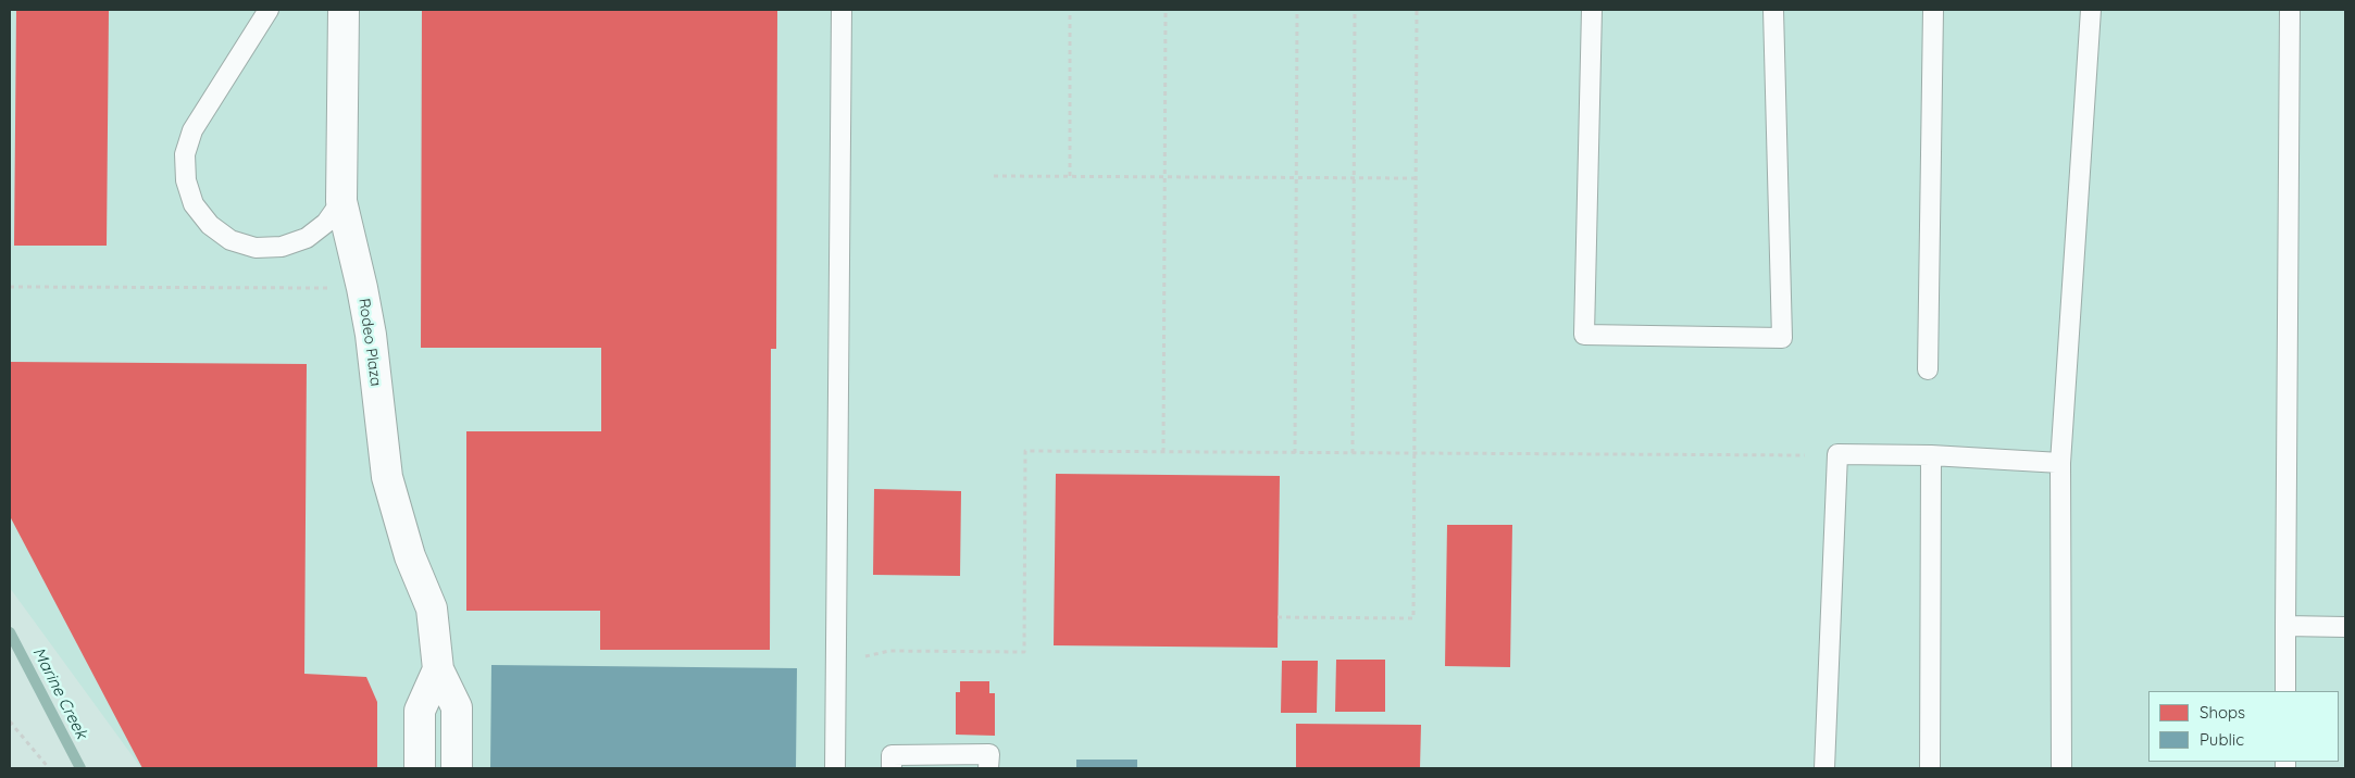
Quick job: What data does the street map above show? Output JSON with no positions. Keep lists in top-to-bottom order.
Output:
{
  "streets": {
    "street": ["Rodeo Plaza"]
  },
  "water": ["Marine Creek"],
  "legend": ["Shops", "Public"]
}
